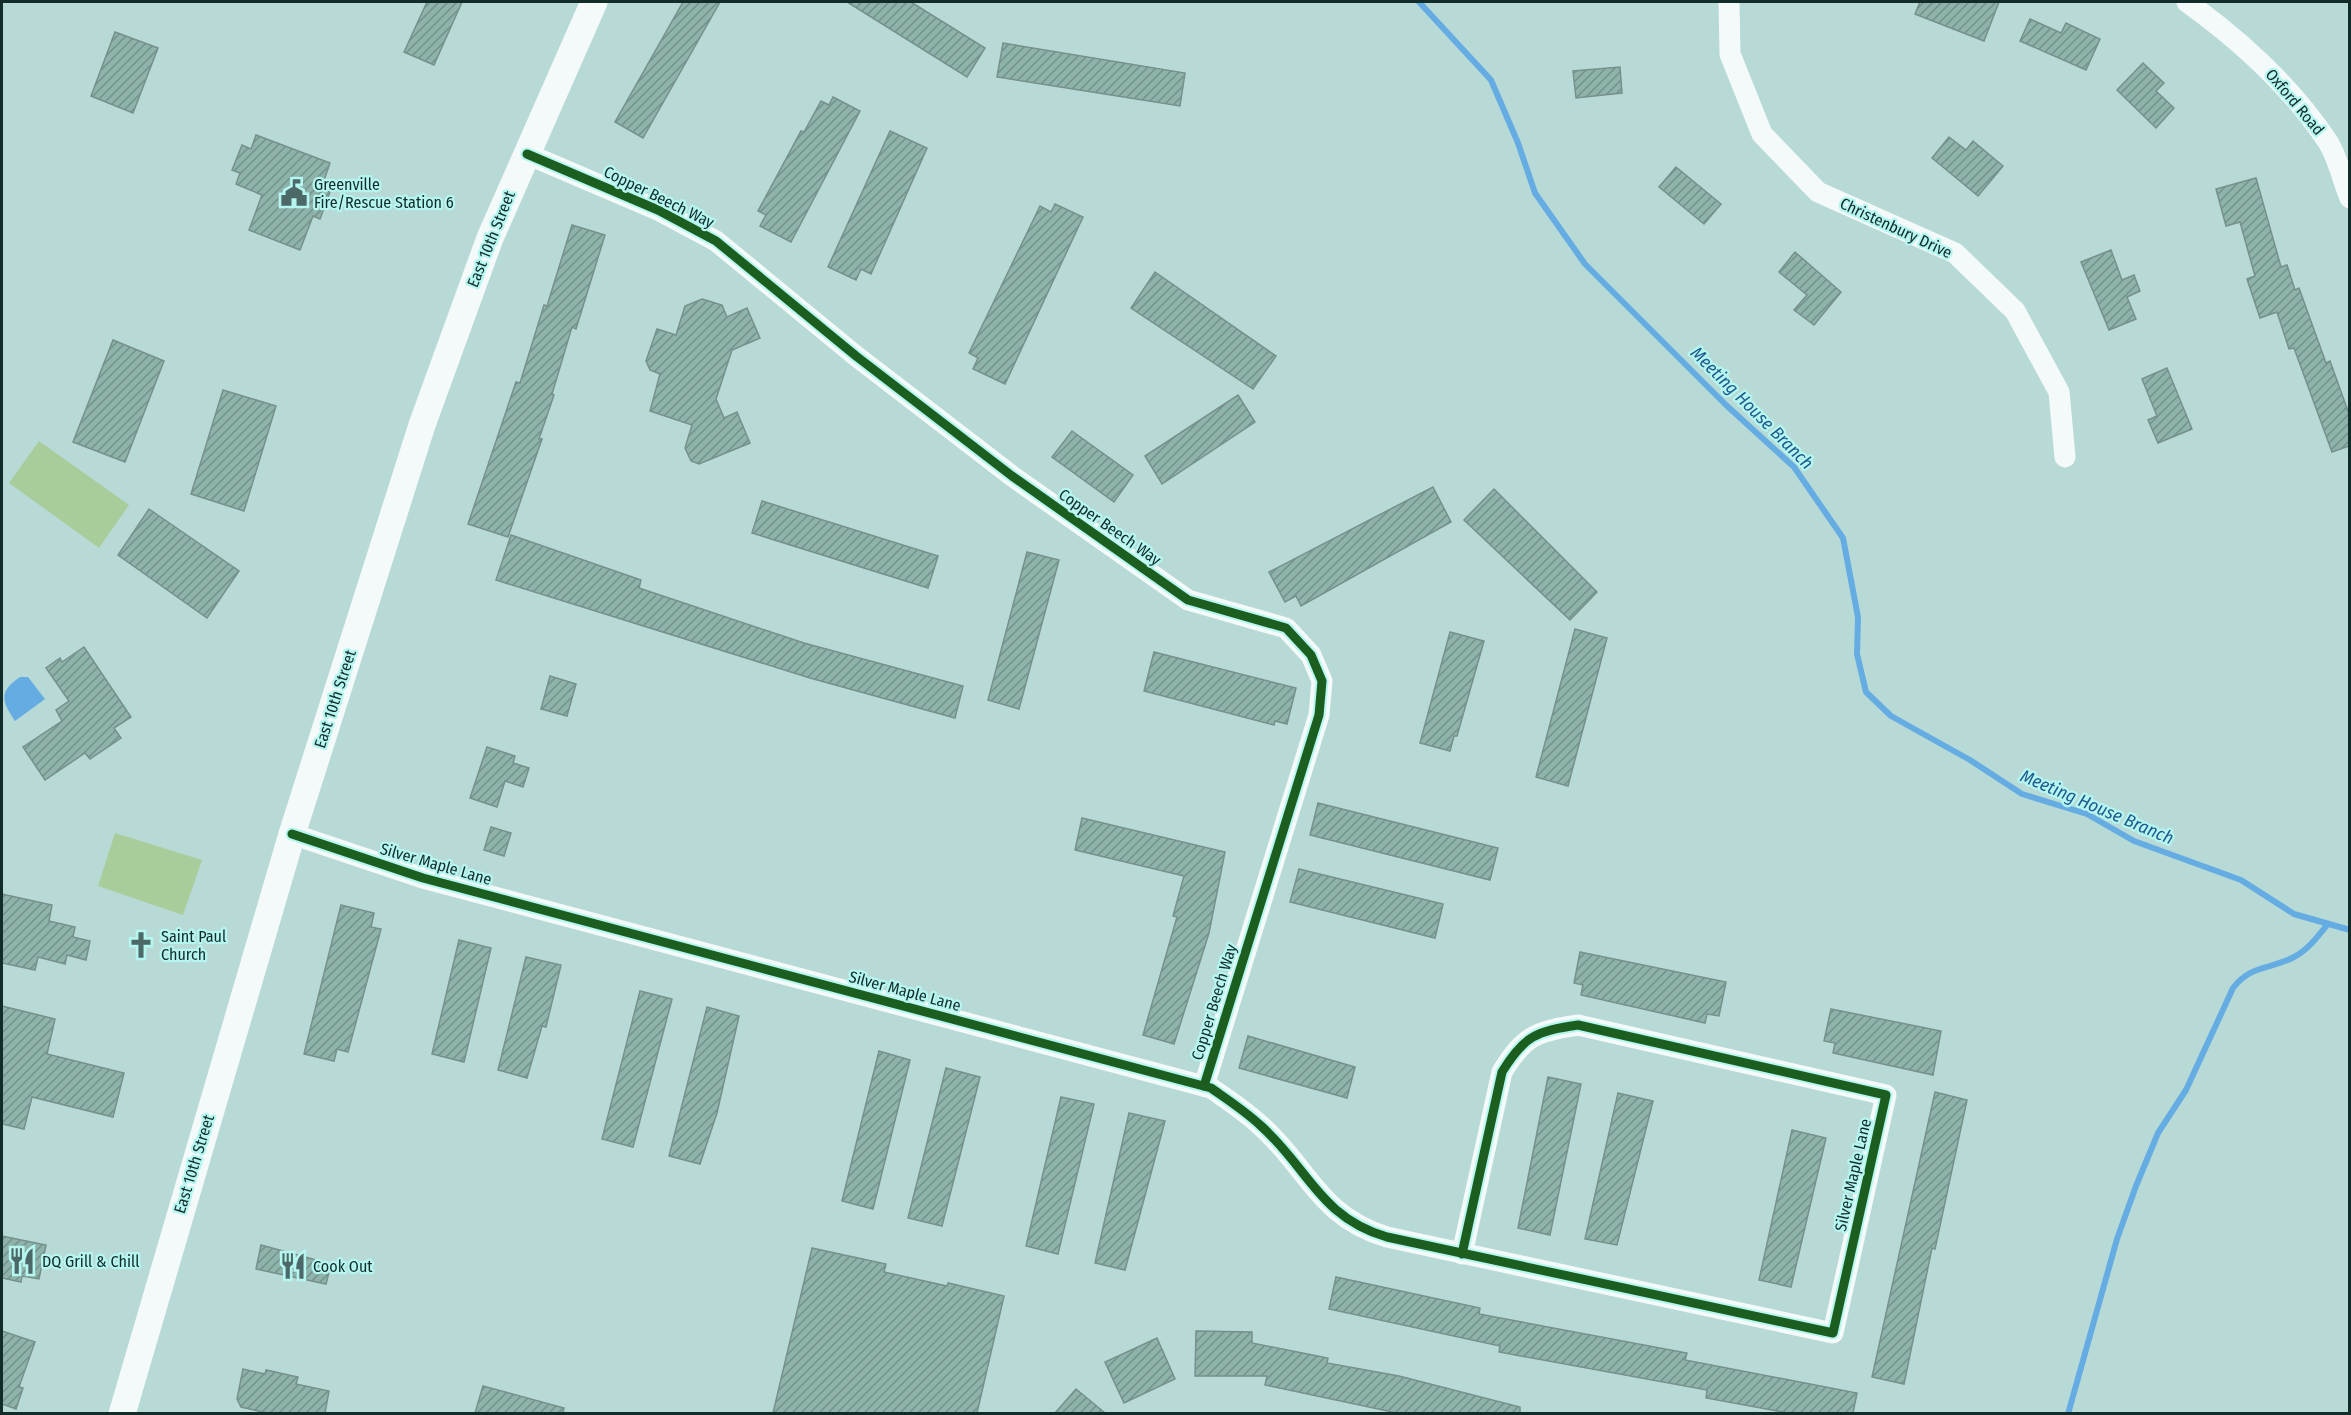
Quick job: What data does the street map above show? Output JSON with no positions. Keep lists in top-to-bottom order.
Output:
{
  "streets": {
    "main road": ["East 10th Street"],
    "street": [
      "Oxford Road",
      "Copper Beech Way",
      "Christenbury Drive",
      "Silver Maple Lane"
    ]
  },
  "crossings": [
    ["Copper Beech Way", "East 10th Street"],
    ["Copper Beech Way", "Silver Maple Lane"],
    ["East 10th Street", "Silver Maple Lane"]
  ],
  "water": ["Meeting House Branch"],
  "places": {
    "public building": ["Greenville Fire/Rescue Station 6"],
    "church": ["Saint Paul Church"],
    "restaurant": ["DQ Grill & Chill", "Cook Out"]
  }
}
